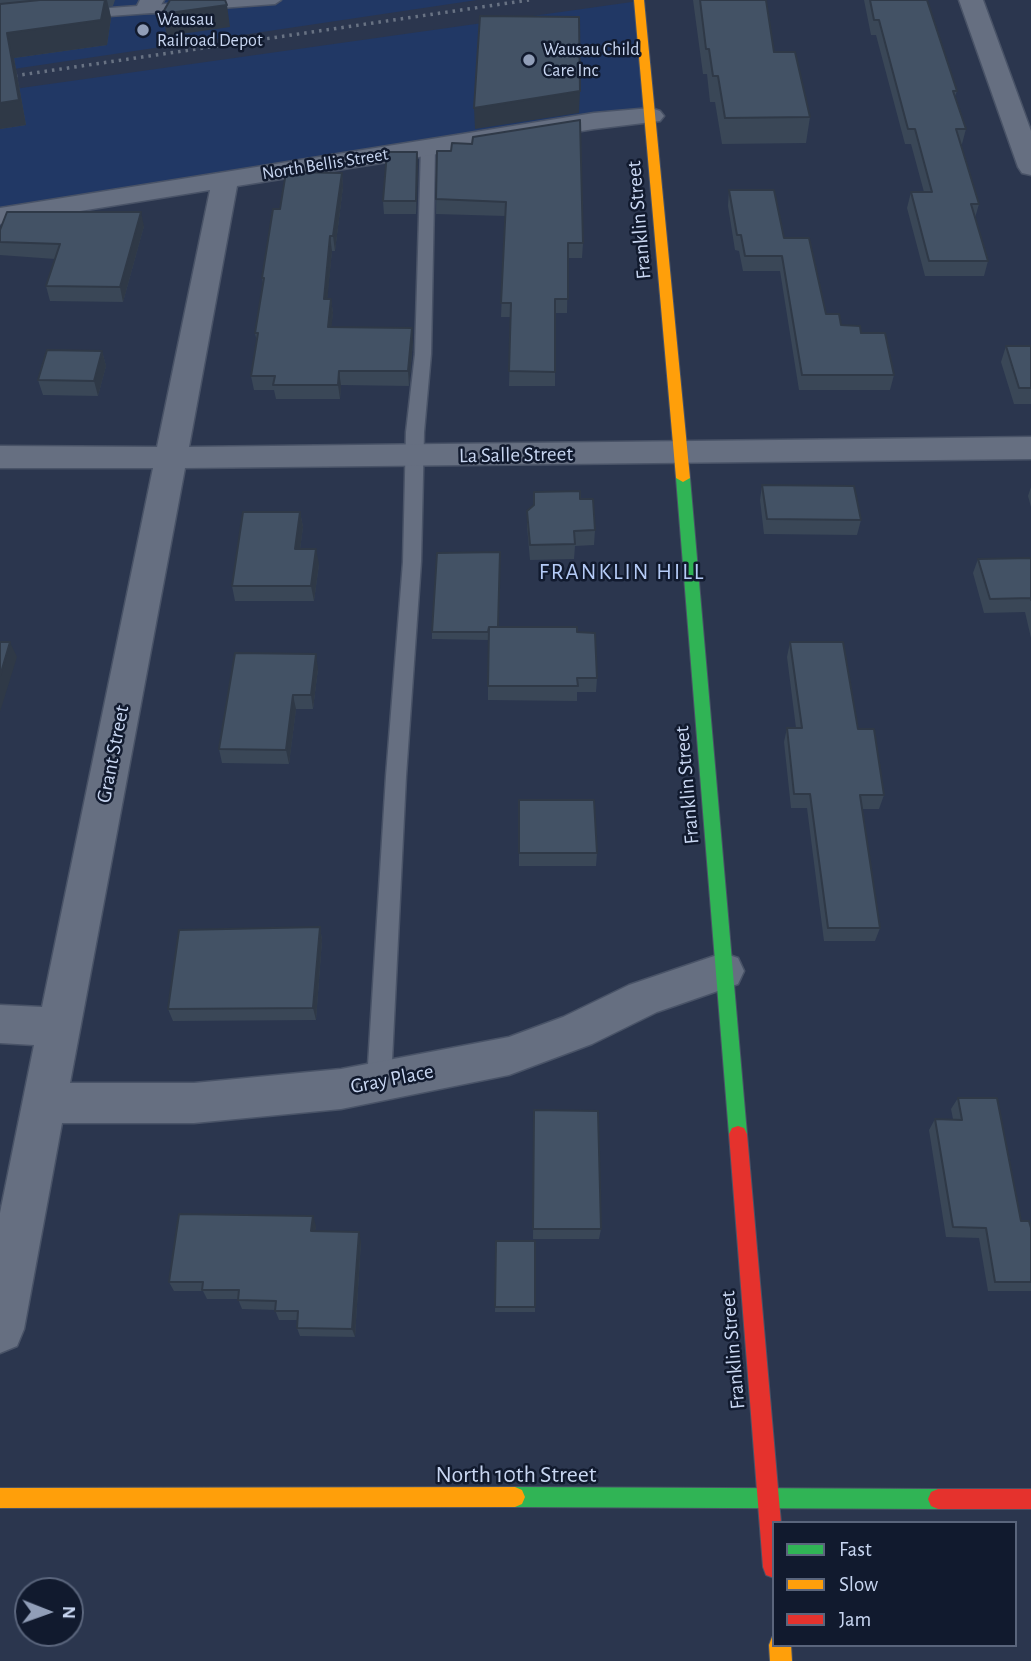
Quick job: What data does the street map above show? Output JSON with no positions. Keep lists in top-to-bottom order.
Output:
{
  "streets": {
    "street": [
      "North Bellis Street",
      "Franklin Street",
      "La Salle Street",
      "Grant Street",
      "Gray Place",
      "North 10th Street"
    ]
  },
  "crossings": [
    ["North Bellis Street", "Franklin Street"],
    ["North Bellis Street", "Grant Street"],
    ["Franklin Street", "La Salle Street"],
    ["Franklin Street", "Gray Place"],
    ["Franklin Street", "North 10th Street"],
    ["La Salle Street", "Grant Street"],
    ["Grant Street", "Gray Place"]
  ],
  "districts": ["FRANKLIN HILL"],
  "places": ["Wausau Railroad Depot", "Wausau Child Care Inc"],
  "legend": ["Fast", "Slow", "Jam"],
  "north": "right"
}
